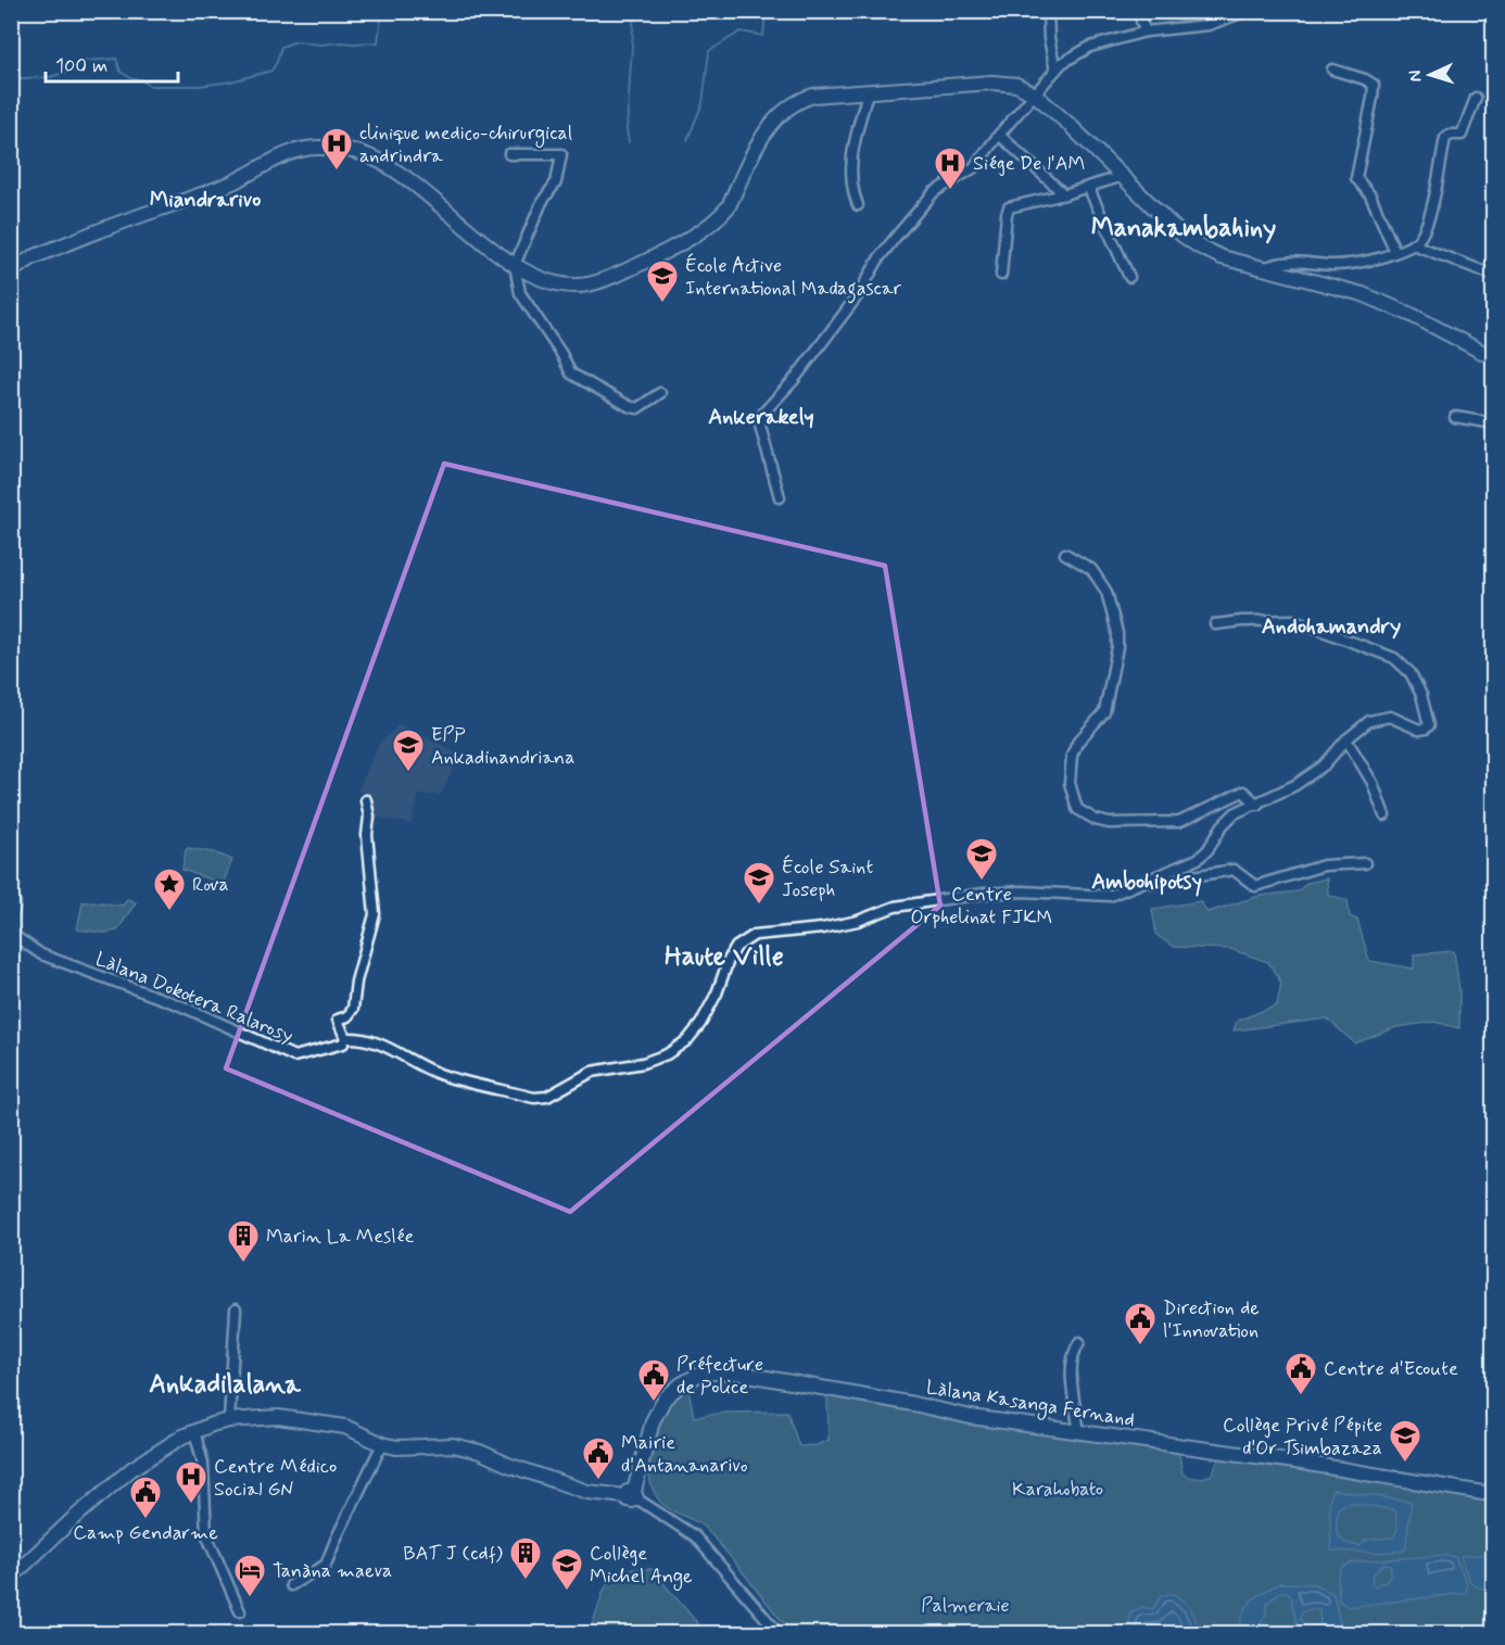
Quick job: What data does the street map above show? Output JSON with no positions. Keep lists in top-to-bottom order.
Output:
{
  "streets": {
    "street": ["Làlana Dokotera Ralarosy", "Làlana Kasanga Fernand"]
  },
  "districts": [
    "Miandrarivo",
    "Manakambahiny",
    "Ankerakely",
    "Andohamandry",
    "Ambohipotsy",
    "Haute Ville",
    "Ankadilalana"
  ],
  "parks": ["Karahobato", "Palmeraie"],
  "places": {
    "hospital": ["clinique medico-chirurgical andrindra", "Siége De l'AM", "Centre Médico Social GN"],
    "school or university": [
      "École Active International Madagascar",
      "EPP Ankadinandriana",
      "Centre Orphelinat FJKM",
      "École Saint Joseph",
      "Collège Privé Pépite d'Or Tsimbazaza",
      "Collège Michel Ange"
    ],
    "place": ["Rova"],
    "building": ["Marin La Meslée", "BAT J (cdf)"],
    "public building": [
      "Direction de l'Innovation",
      "Centre d'Ecoute",
      "Préfecture de Police",
      "Mairie d'Antananarivo",
      "Camp Gendarme"
    ],
    "hotel": ["Tanàna maeva"]
  },
  "scale_bar": "100 m",
  "north": "left"
}
